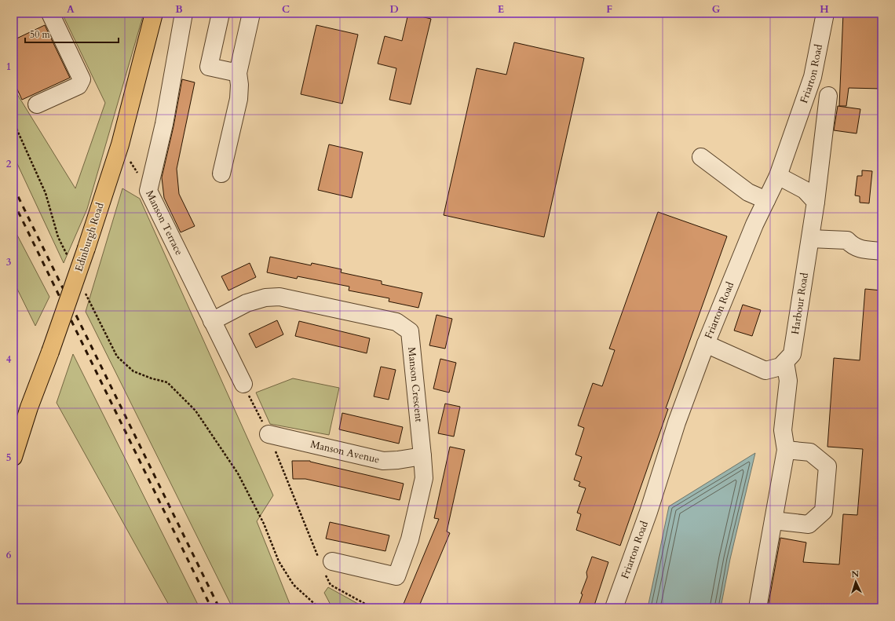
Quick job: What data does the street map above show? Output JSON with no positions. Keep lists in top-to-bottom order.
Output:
{
  "streets": {
    "main road": ["Edinburgh Road"],
    "street": [
      "Friarton Road",
      "Manson Terrace",
      "Harbour Road",
      "Manson Crescent",
      "Manson Avenue"
    ]
  },
  "crossings": [
    ["Friarton Road", "Harbour Road"],
    ["Manson Terrace", "Manson Crescent"],
    ["Manson Crescent", "Manson Avenue"]
  ],
  "scale_bar": "50 m",
  "north": "top",
  "grid": {
    "columns": [
      "A",
      "B",
      "C",
      "D",
      "E",
      "F",
      "G",
      "H"
    ],
    "rows": [
      "1",
      "2",
      "3",
      "4",
      "5",
      "6"
    ]
  }
}
